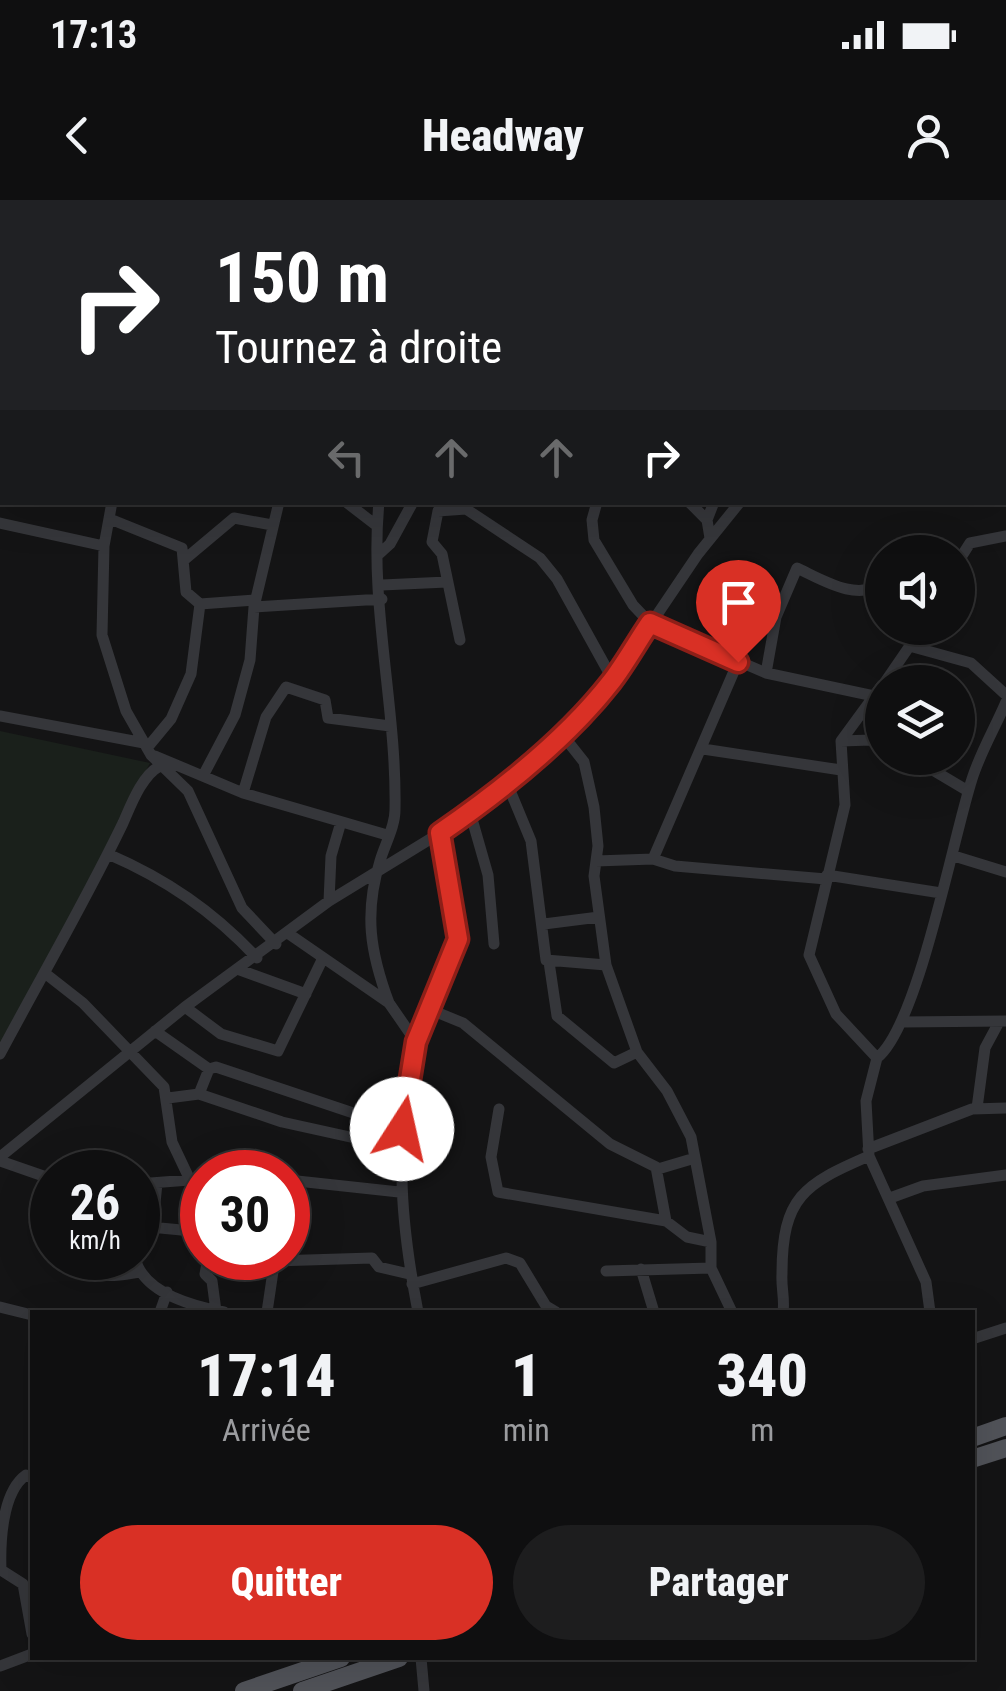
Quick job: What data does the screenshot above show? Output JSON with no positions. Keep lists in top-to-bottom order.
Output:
{
  "page": {
    "status": "17:13",
    "header": "Headway",
    "turn": ["150 m", "Tournez à droite"],
    "speed": "26 km/h",
    "limit": "30",
    "eta": [
      "17:14",
      "Arrivée",
      "1",
      "min",
      "340",
      "m"
    ],
    "buttons": ["Quitter", "Partager"]
  }
}
